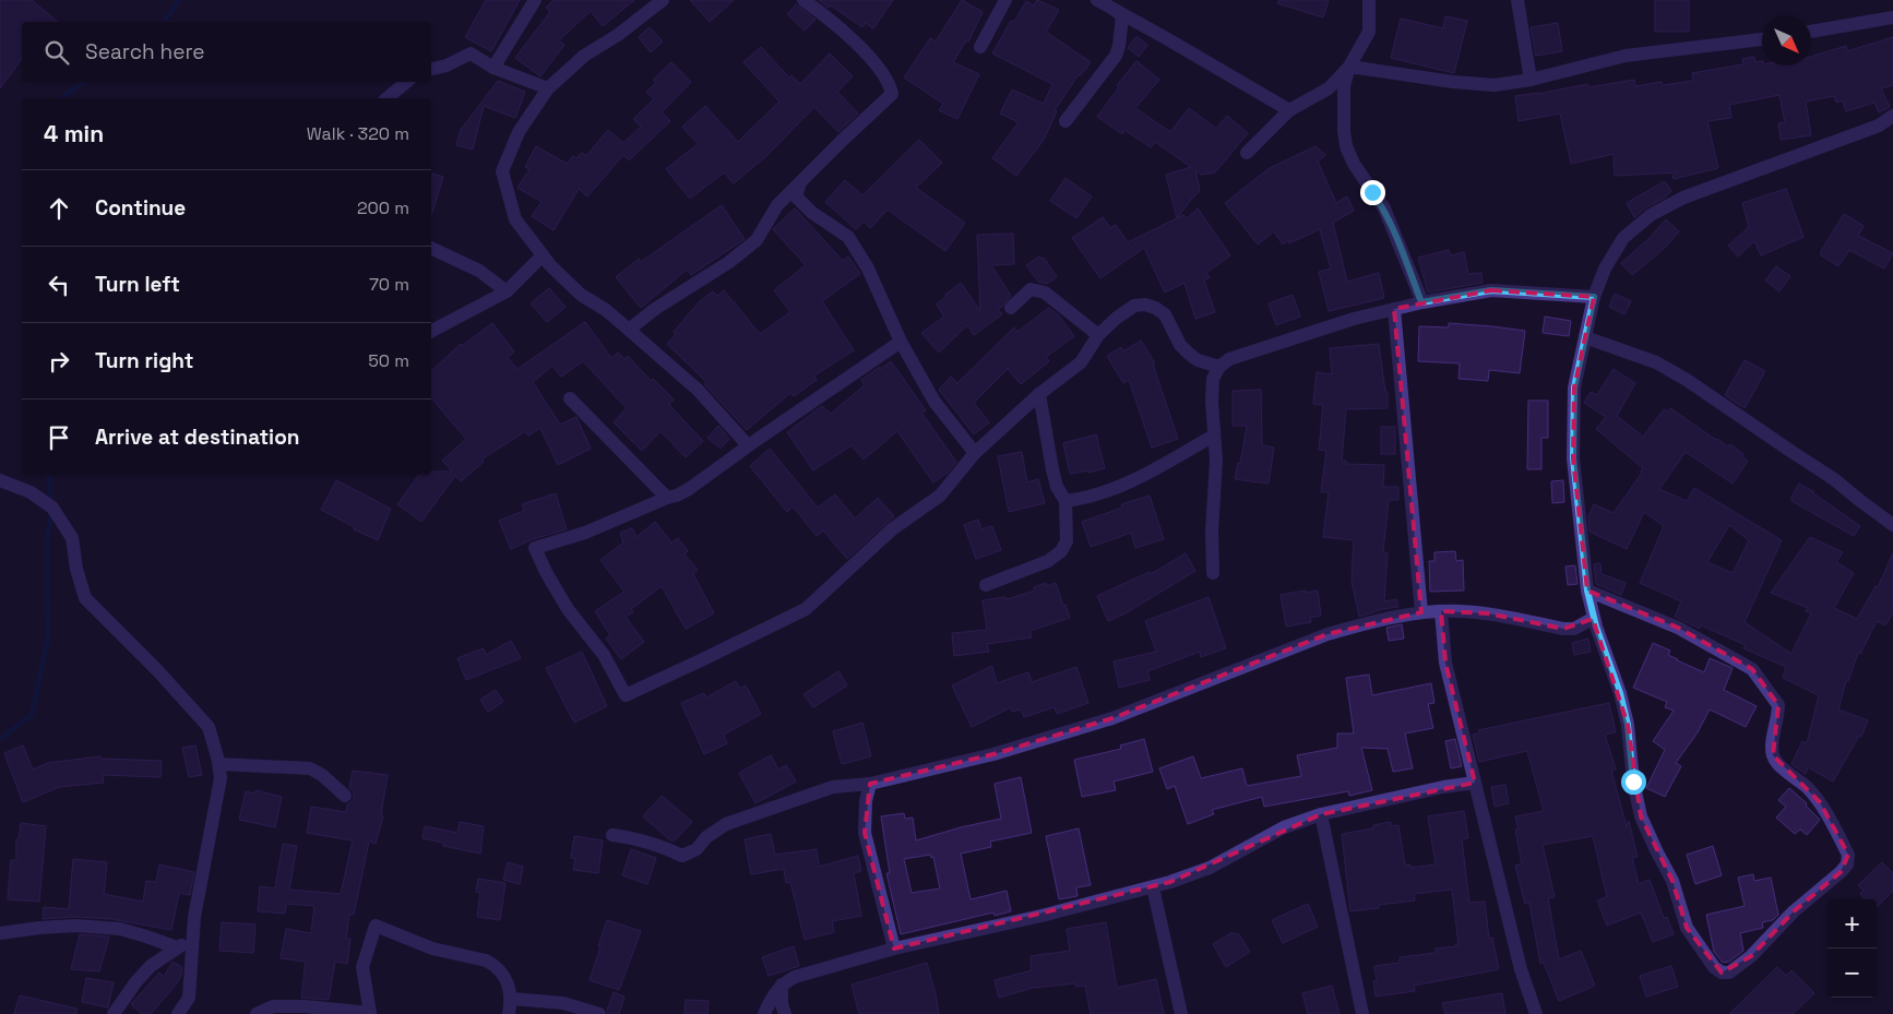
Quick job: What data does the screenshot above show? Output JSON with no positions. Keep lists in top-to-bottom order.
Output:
{
  "north": "bottom right",
  "page": {
    "search": "Search here",
    "heading": ["4 min", "Walk · 320 m"],
    "list": [
      ["Continue", "200 m"],
      ["Turn left", "70 m"],
      ["Turn right", "50 m"],
      "Arrive at destination"
    ],
    "map_buttons": ["+", "−"]
  }
}
